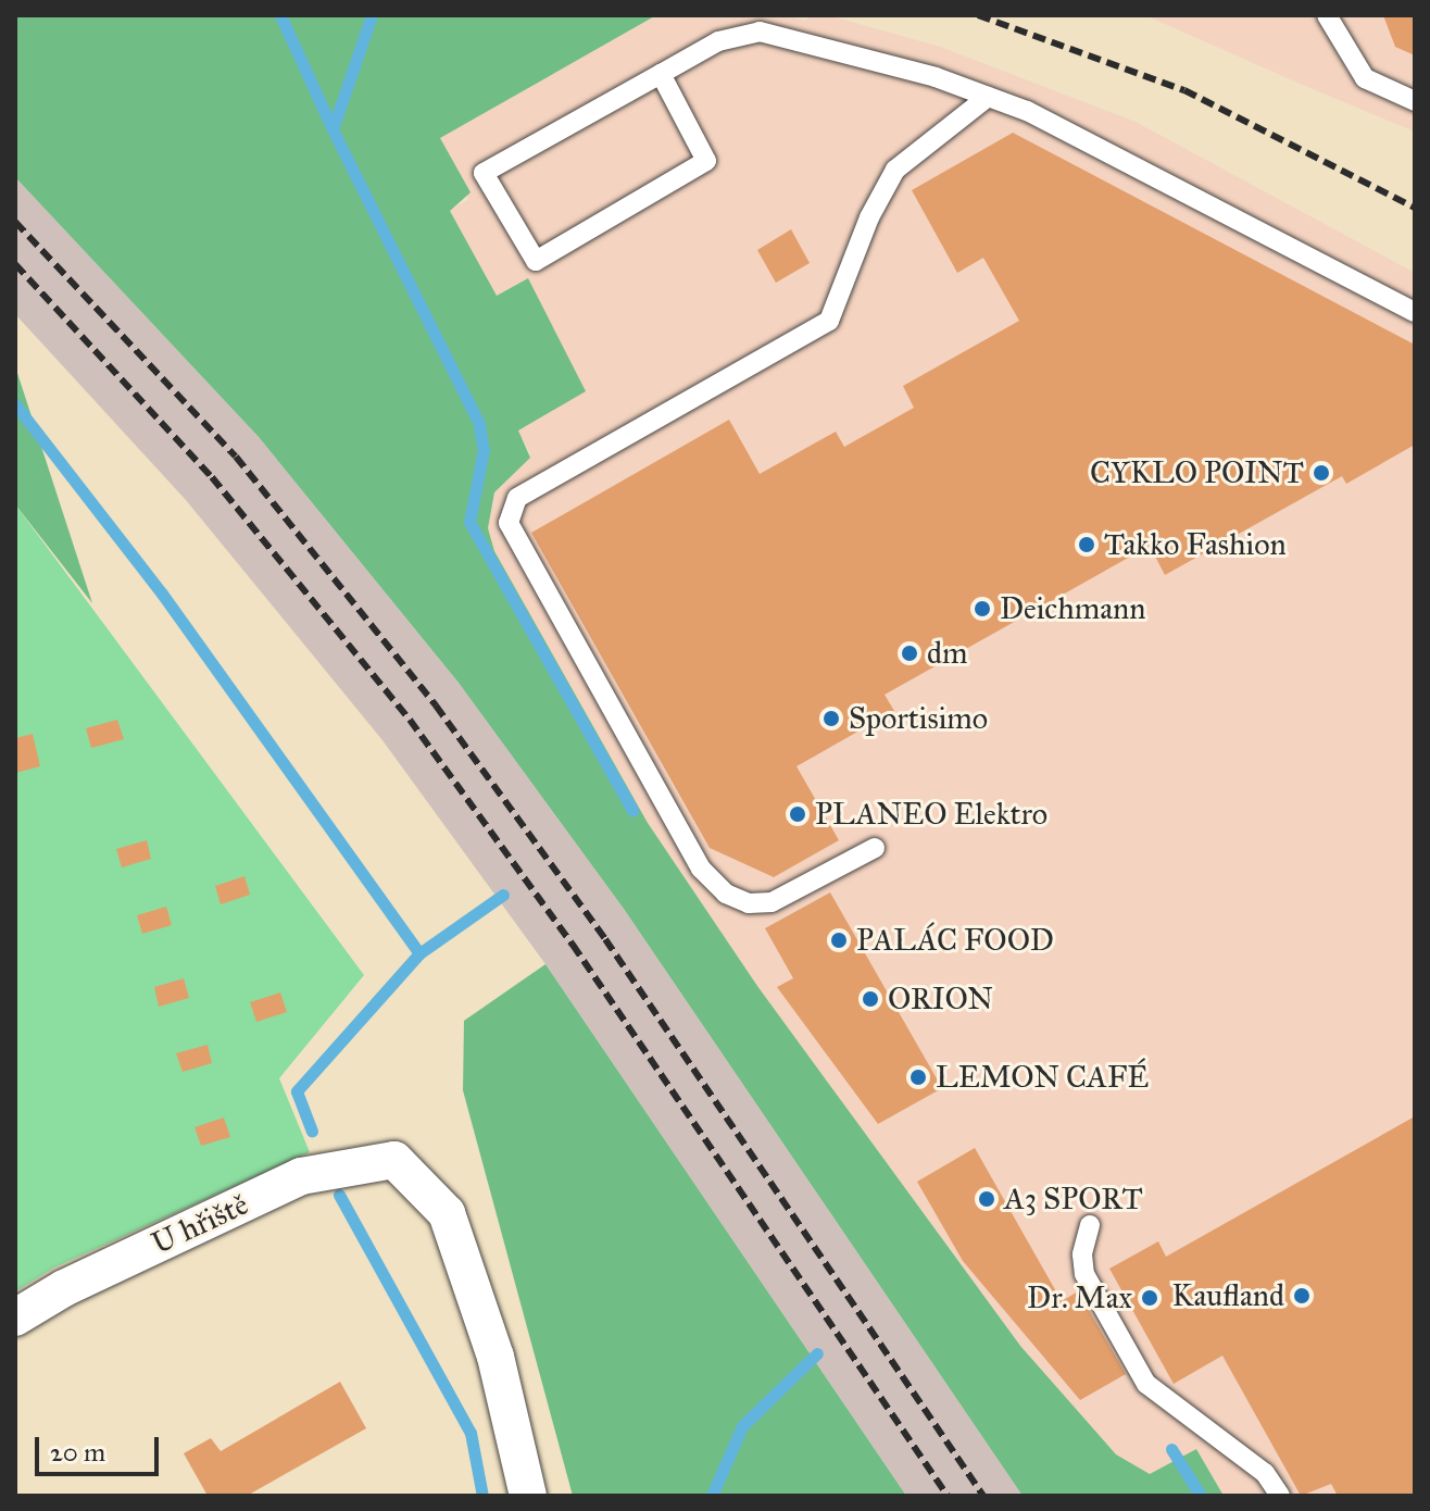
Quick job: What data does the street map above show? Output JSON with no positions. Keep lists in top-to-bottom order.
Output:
{
  "streets": {
    "street": ["U hřiště"]
  },
  "places": [
    "CYKLO POINT",
    "Takko Fashion",
    "Deichmann",
    "dm",
    "Sportisimo",
    "PLANEO Elektro",
    "PALÁC FOOD",
    "ORION",
    "LEMON CAFÉ",
    "A3 SPORT",
    "Kaufland",
    "Dr. Max"
  ],
  "scale_bar": "20 m"
}
